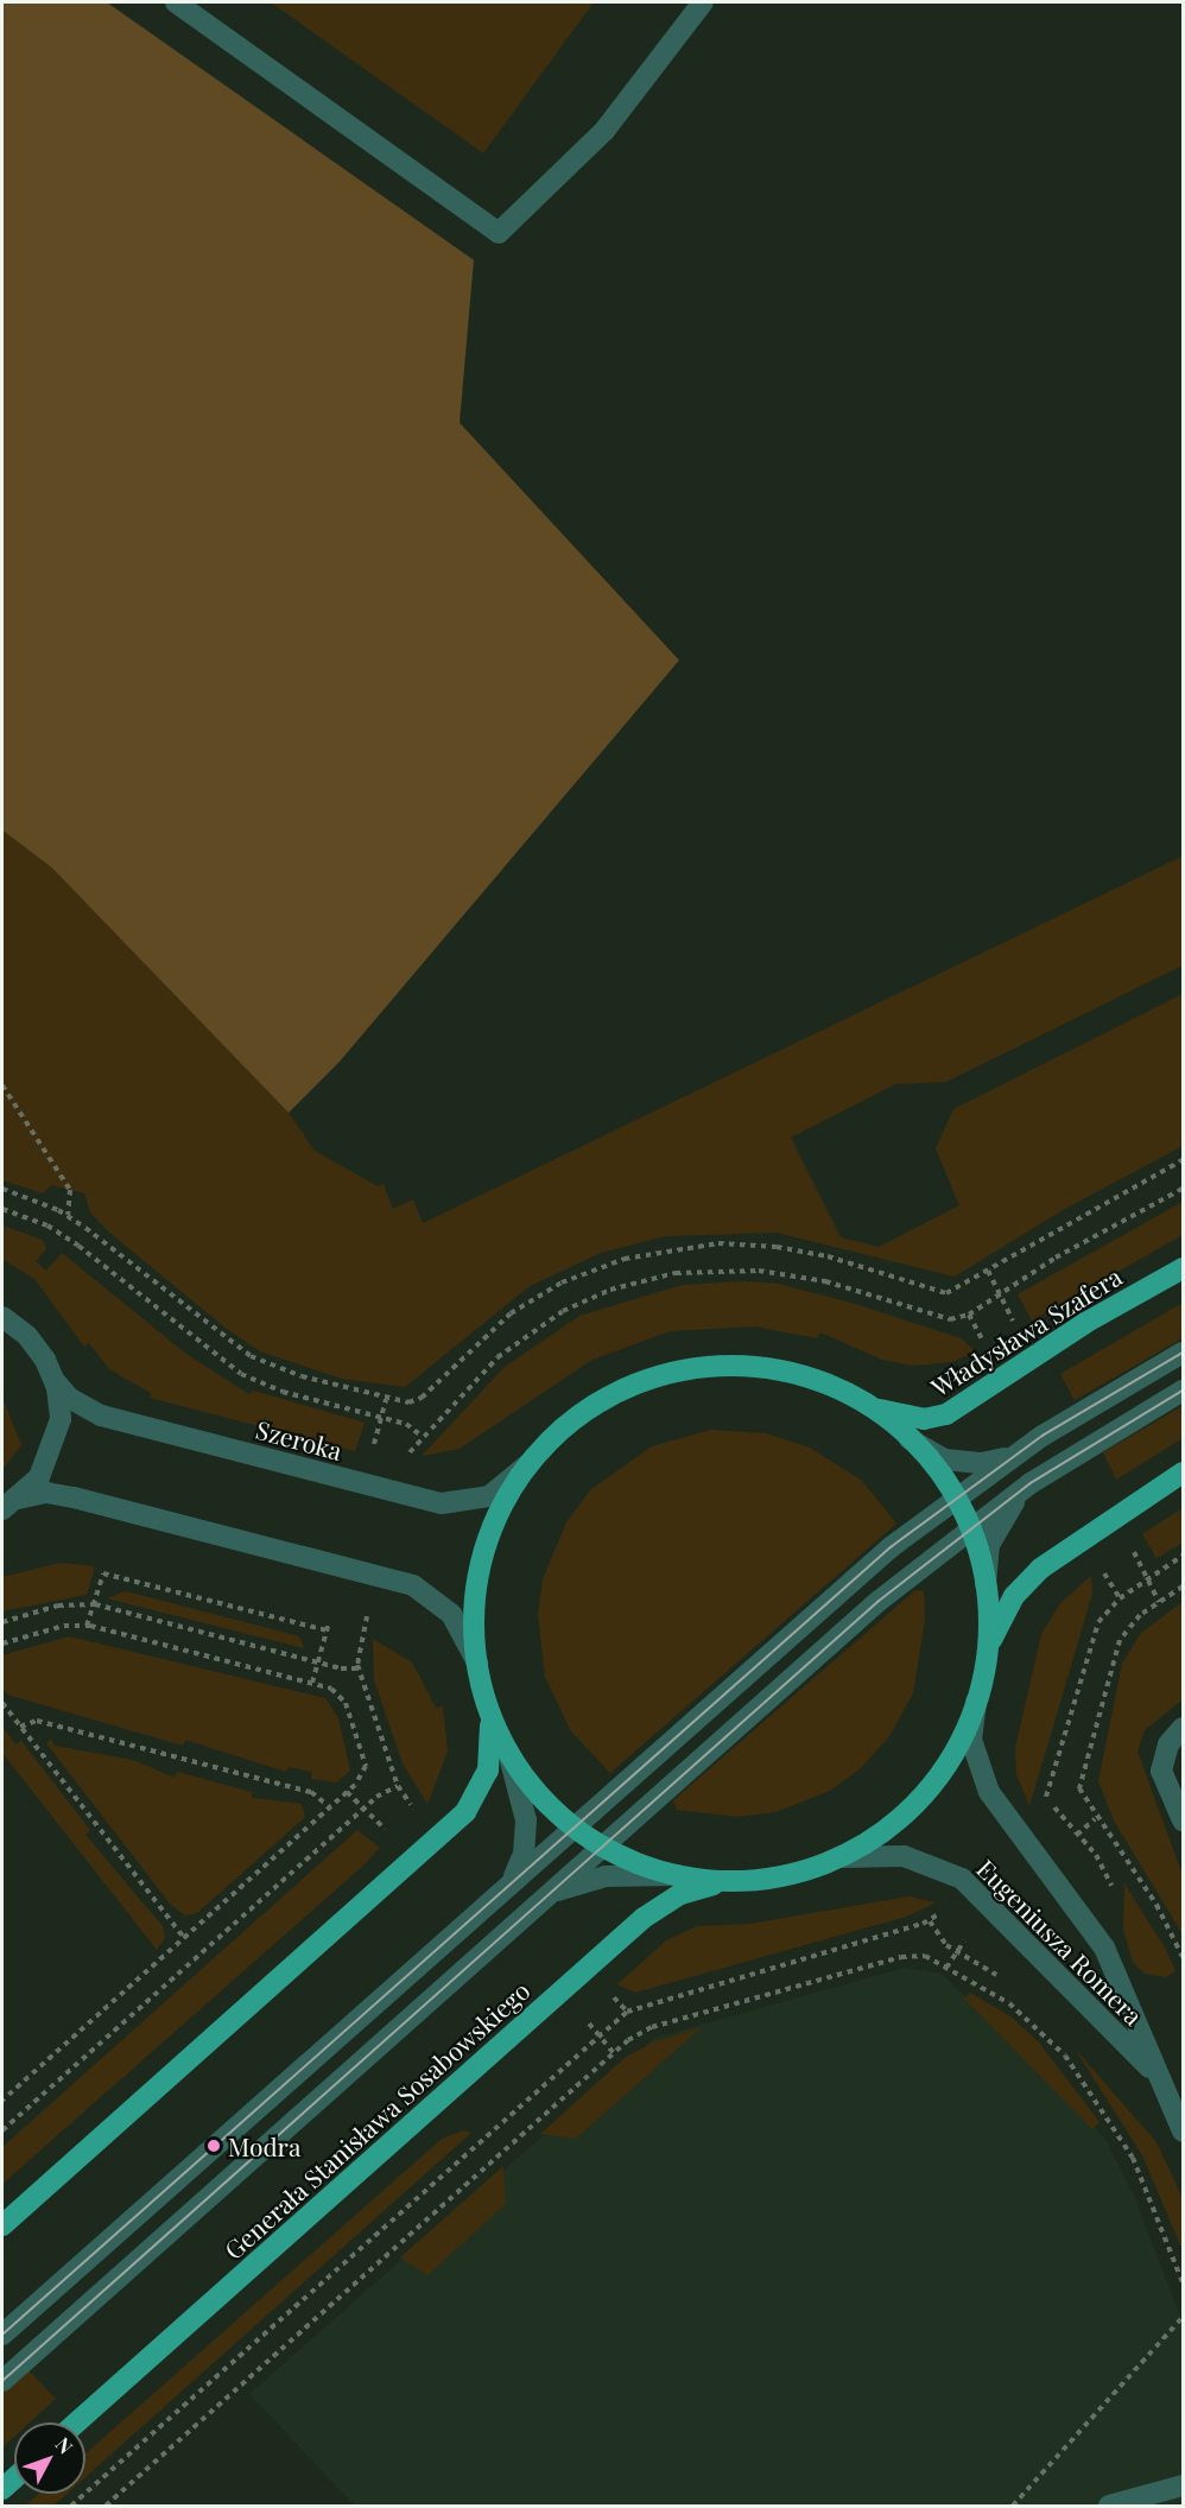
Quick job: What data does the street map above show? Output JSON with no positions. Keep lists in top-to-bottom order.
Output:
{
  "streets": {
    "main road": ["Władysława Szafera", "Generała Stanisława Sosabowskiego"],
    "street": ["Szeroka", "Eugeniusza Romera"]
  },
  "places": ["Modra"],
  "north": "top right"
}
